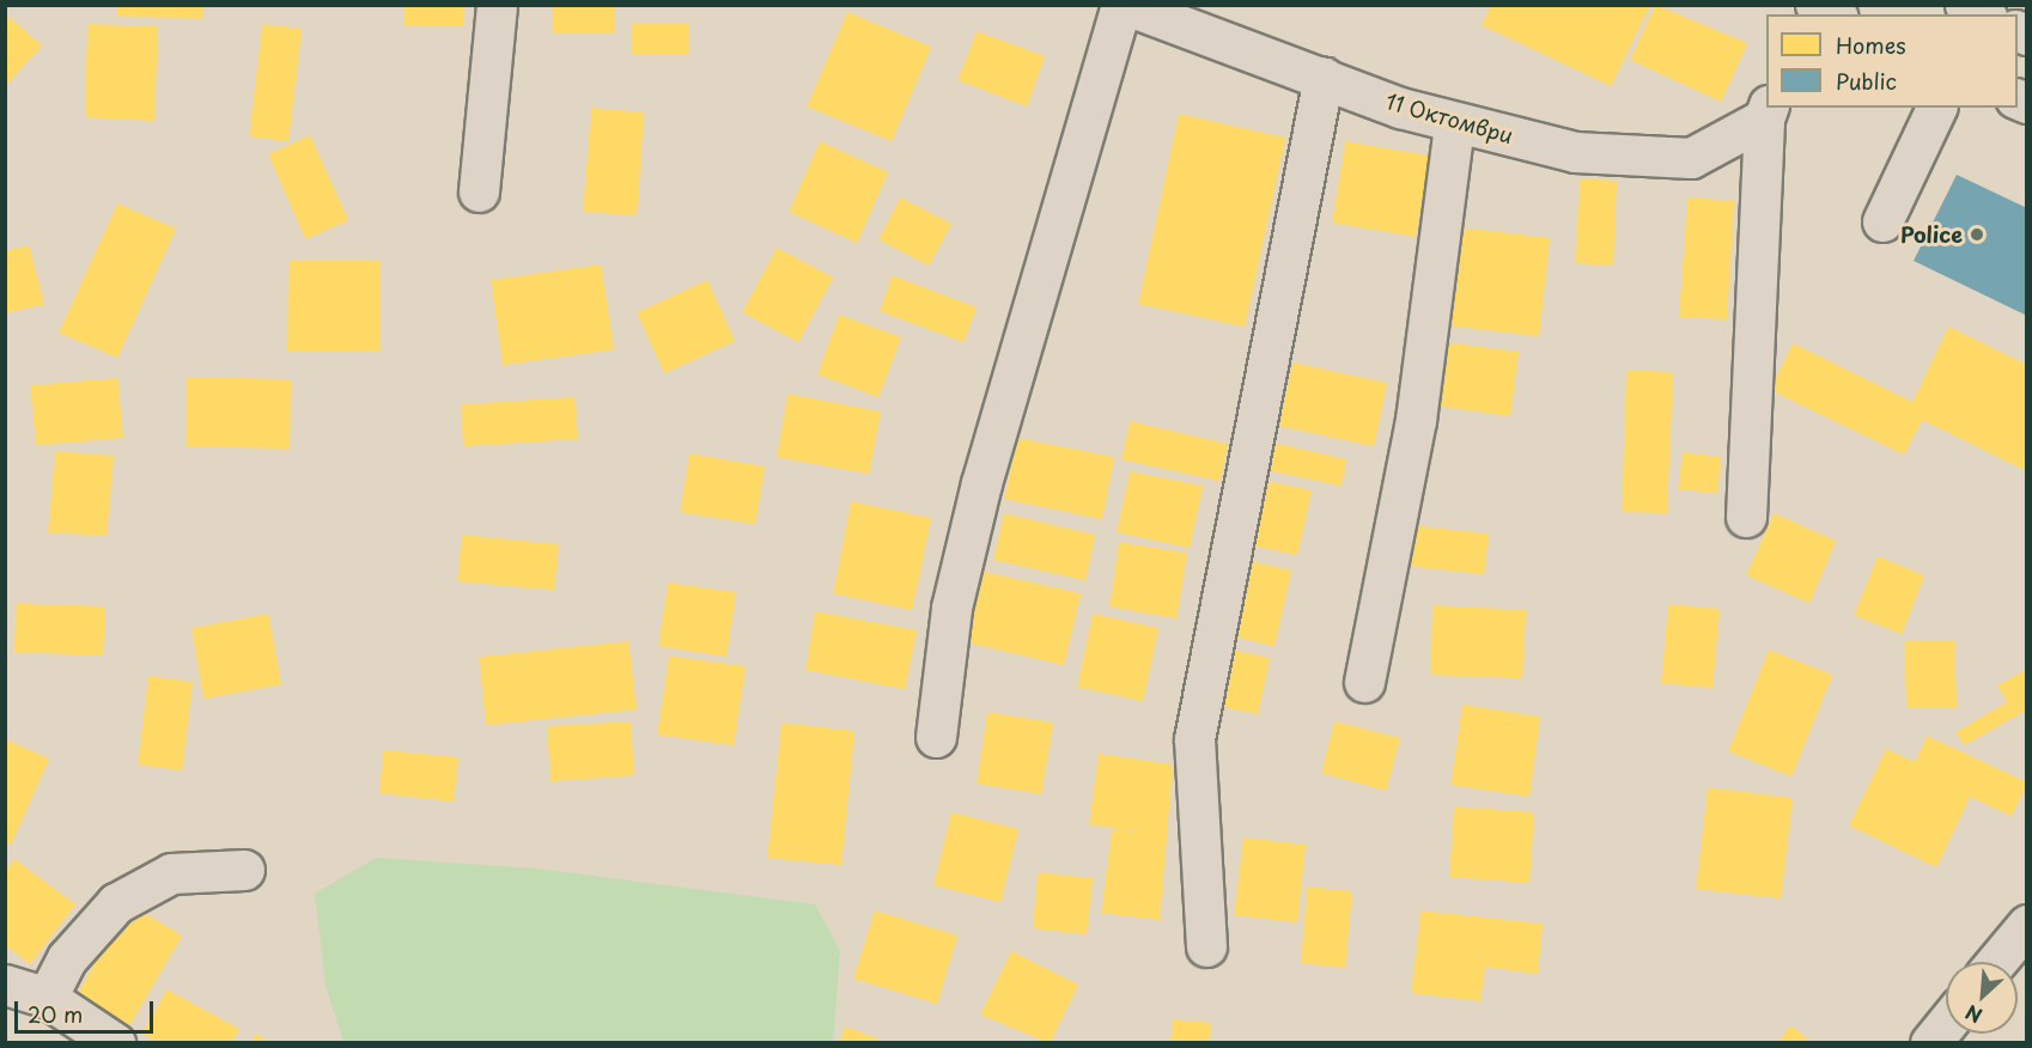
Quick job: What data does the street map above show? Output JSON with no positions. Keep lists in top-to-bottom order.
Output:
{
  "streets": {
    "street": ["11 Октомври"]
  },
  "places": ["Police"],
  "legend": ["Homes", "Public"],
  "scale_bar": "20 m",
  "north": "bottom left"
}
